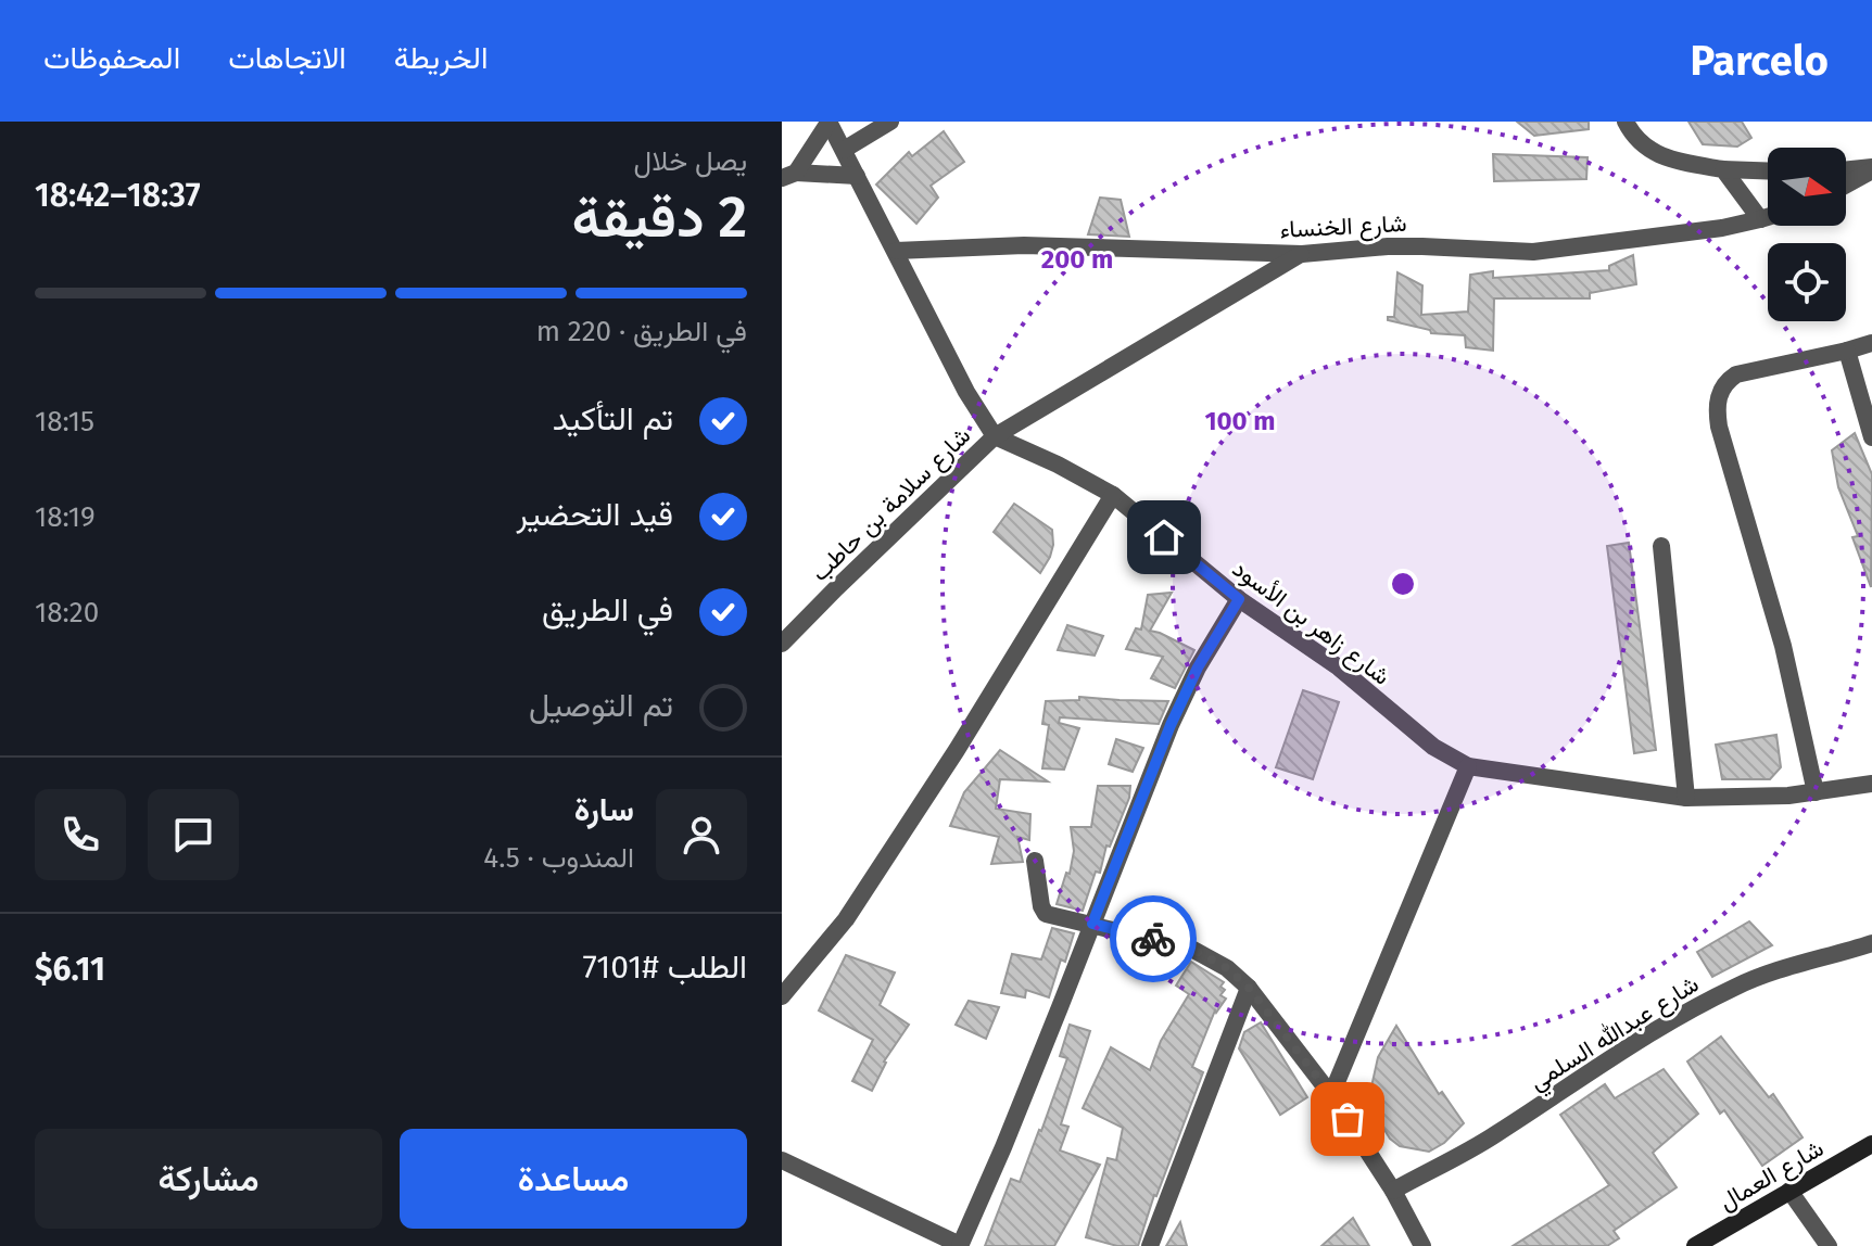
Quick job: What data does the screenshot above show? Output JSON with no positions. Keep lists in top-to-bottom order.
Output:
{
  "streets": {
    "street": [
      "شارع الخنساء",
      "شارع سلامة بن حاطب",
      "شارع زاهر بن الأسود",
      "شارع عبدالله السلمي",
      "شارع العمال"
    ]
  },
  "crossings": [
    ["شارع الخنساء", "شارع سلامة بن حاطب"],
    ["شارع سلامة بن حاطب", "شارع زاهر بن الأسود"]
  ],
  "north": "right",
  "page": {
    "header": "Parcelo",
    "nav": ["الخريطة", "الاتجاهات", "المحفوظات"],
    "heading": ["2 دقيقة", "يصل خلال", "18:37–18:42"],
    "panel": [
      "سارة",
      "المندوب · 4.5",
      "الطلب #7101",
      "$6.11"
    ],
    "bar": "في الطريق · 220 m",
    "list": [
      ["تم التأكيد", "18:15"],
      ["قيد التحضير", "18:19"],
      ["في الطريق", "18:20"],
      "تم التوصيل"
    ],
    "buttons": ["مساعدة", "مشاركة"]
  },
  "rings": ["200 m", "100 m"]
}
